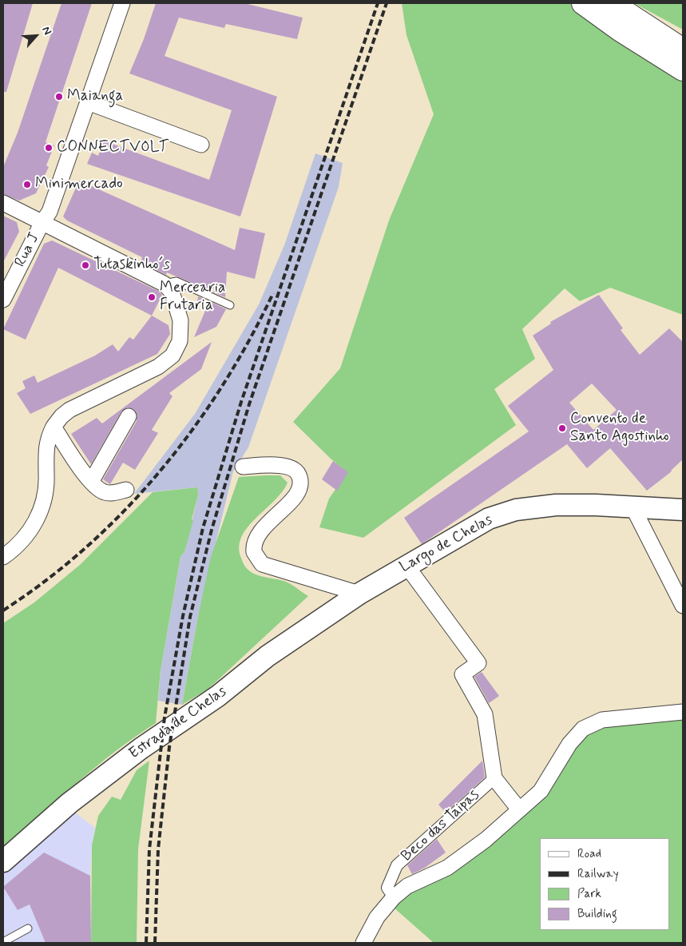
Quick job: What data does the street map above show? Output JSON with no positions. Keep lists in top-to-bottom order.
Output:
{
  "streets": {
    "main road": ["Largo de Chelas", "Estrada de Chelas"],
    "street": ["Rua J", "Beco das Taipas"]
  },
  "crossings": [
    ["Largo de Chelas", "Estrada de Chelas"]
  ],
  "places": [
    "Maianga",
    "CONNECTVOLT",
    "Minimercado",
    "Tutaskinho´s",
    "Mercearia Frutaria",
    "Convento de Santo Agostinho"
  ],
  "legend": [
    "Road",
    "Railway",
    "Park",
    "Building"
  ],
  "north": "top right"
}
